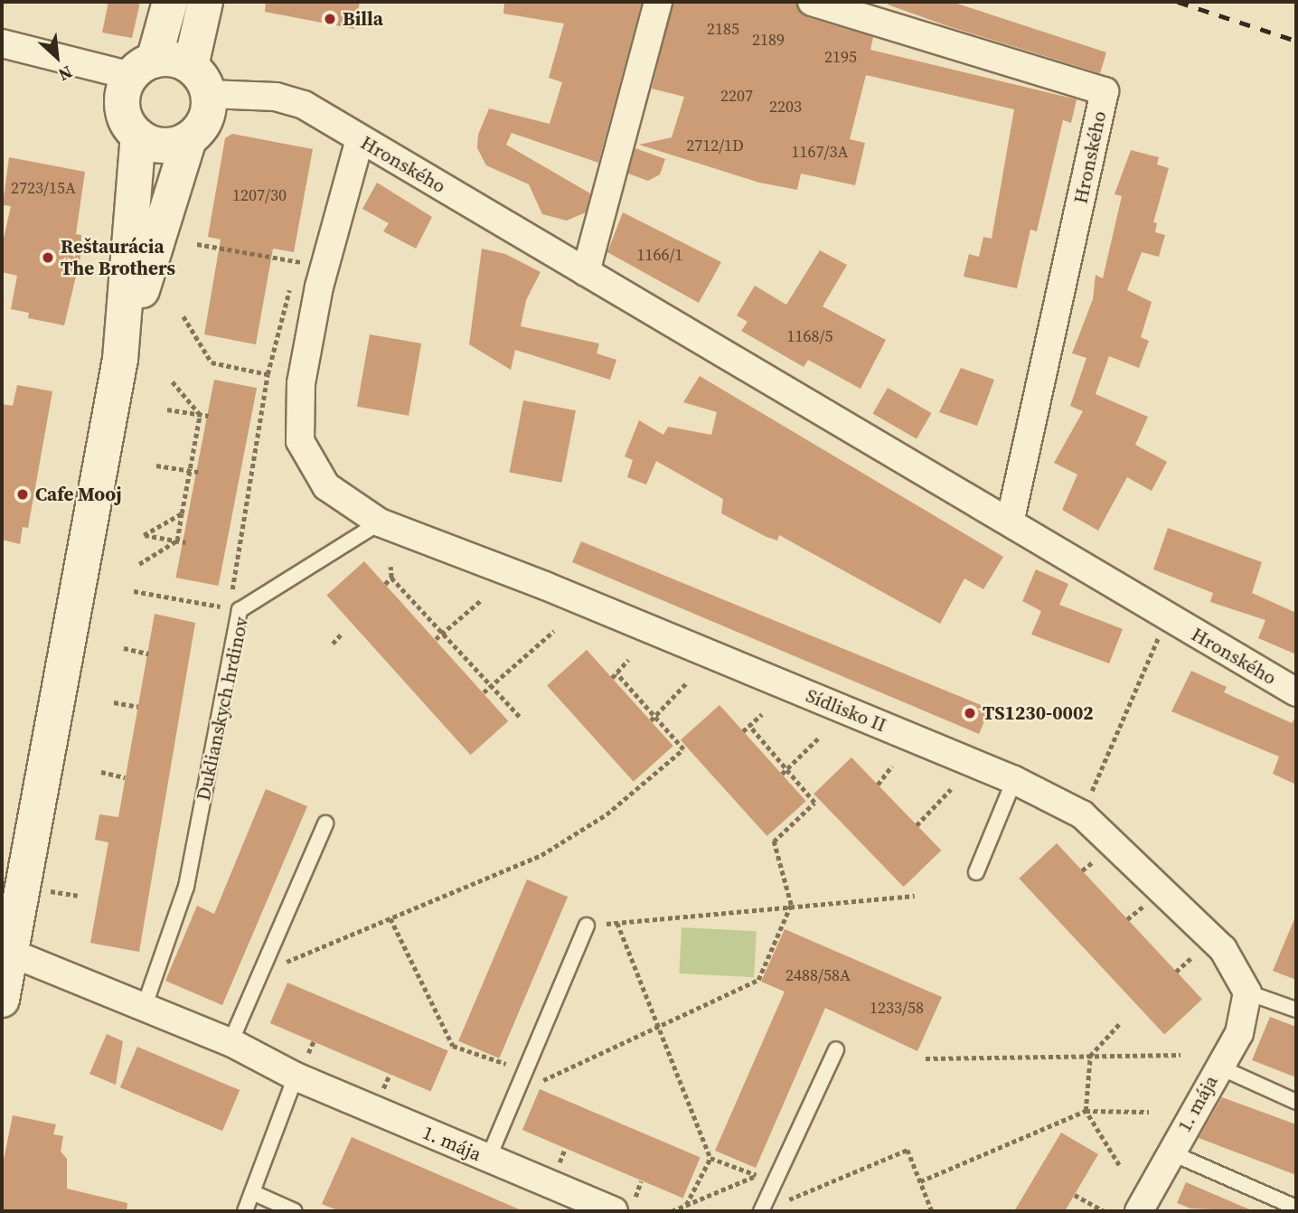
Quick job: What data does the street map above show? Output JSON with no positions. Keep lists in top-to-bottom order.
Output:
{
  "streets": {
    "street": ["Hronského", "Sídlisko II", "1. mája"],
    "lane": ["Duklianskych hrdinov"]
  },
  "crossings": [
    ["Duklianskych hrdinov", "Sídlisko II"],
    ["Duklianskych hrdinov", "1. mája"],
    ["Sídlisko II", "1. mája"]
  ],
  "places": [
    "Billa",
    "Reštaurácia The Brothers",
    "Cafe Mooj",
    "TS1230-0002"
  ],
  "house_numbers": [
    "2185",
    "2189",
    "2195",
    "2207",
    "2203",
    "2712/1D",
    "1167/3A",
    "2723/15A",
    "1207/30",
    "1166/1",
    "1168/5",
    "2488/58A",
    "1233/58"
  ],
  "north": "bottom right"
}
